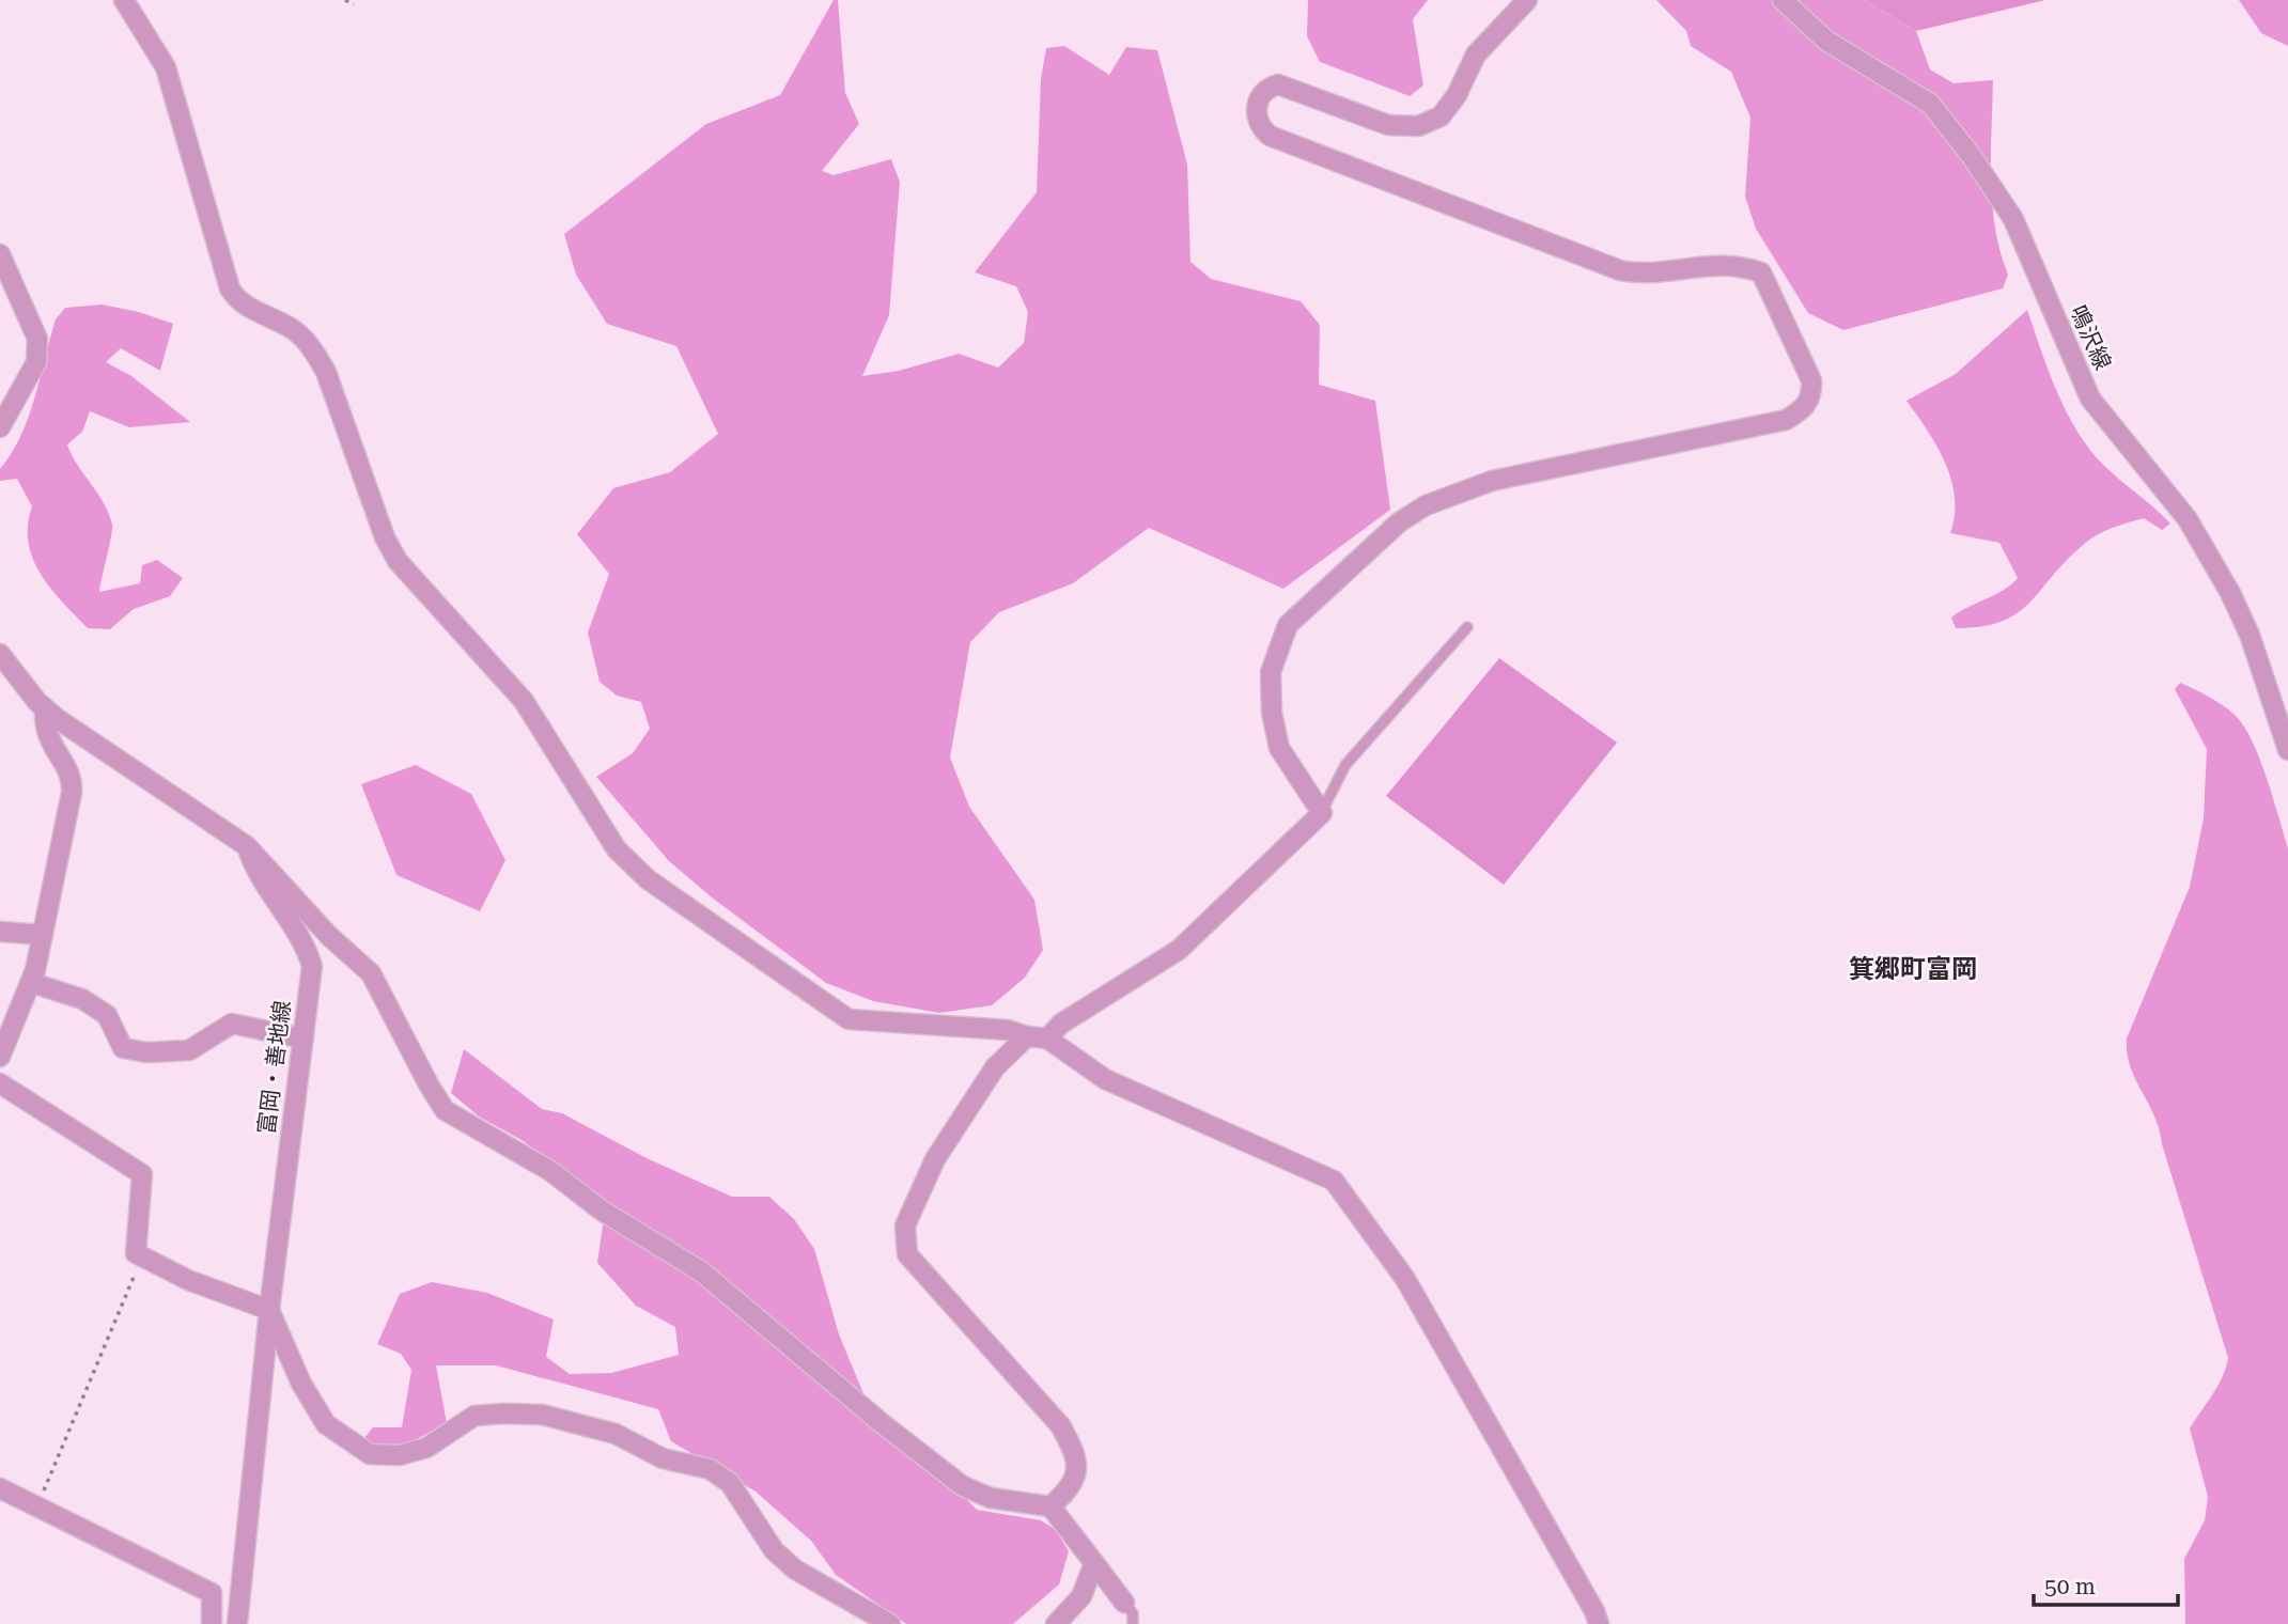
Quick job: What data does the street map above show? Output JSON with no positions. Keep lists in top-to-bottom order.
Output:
{
  "streets": {
    "street": ["鳴沢線", "富岡・善地線"]
  },
  "districts": ["箕郷町富岡"],
  "scale_bar": "50 m"
}
